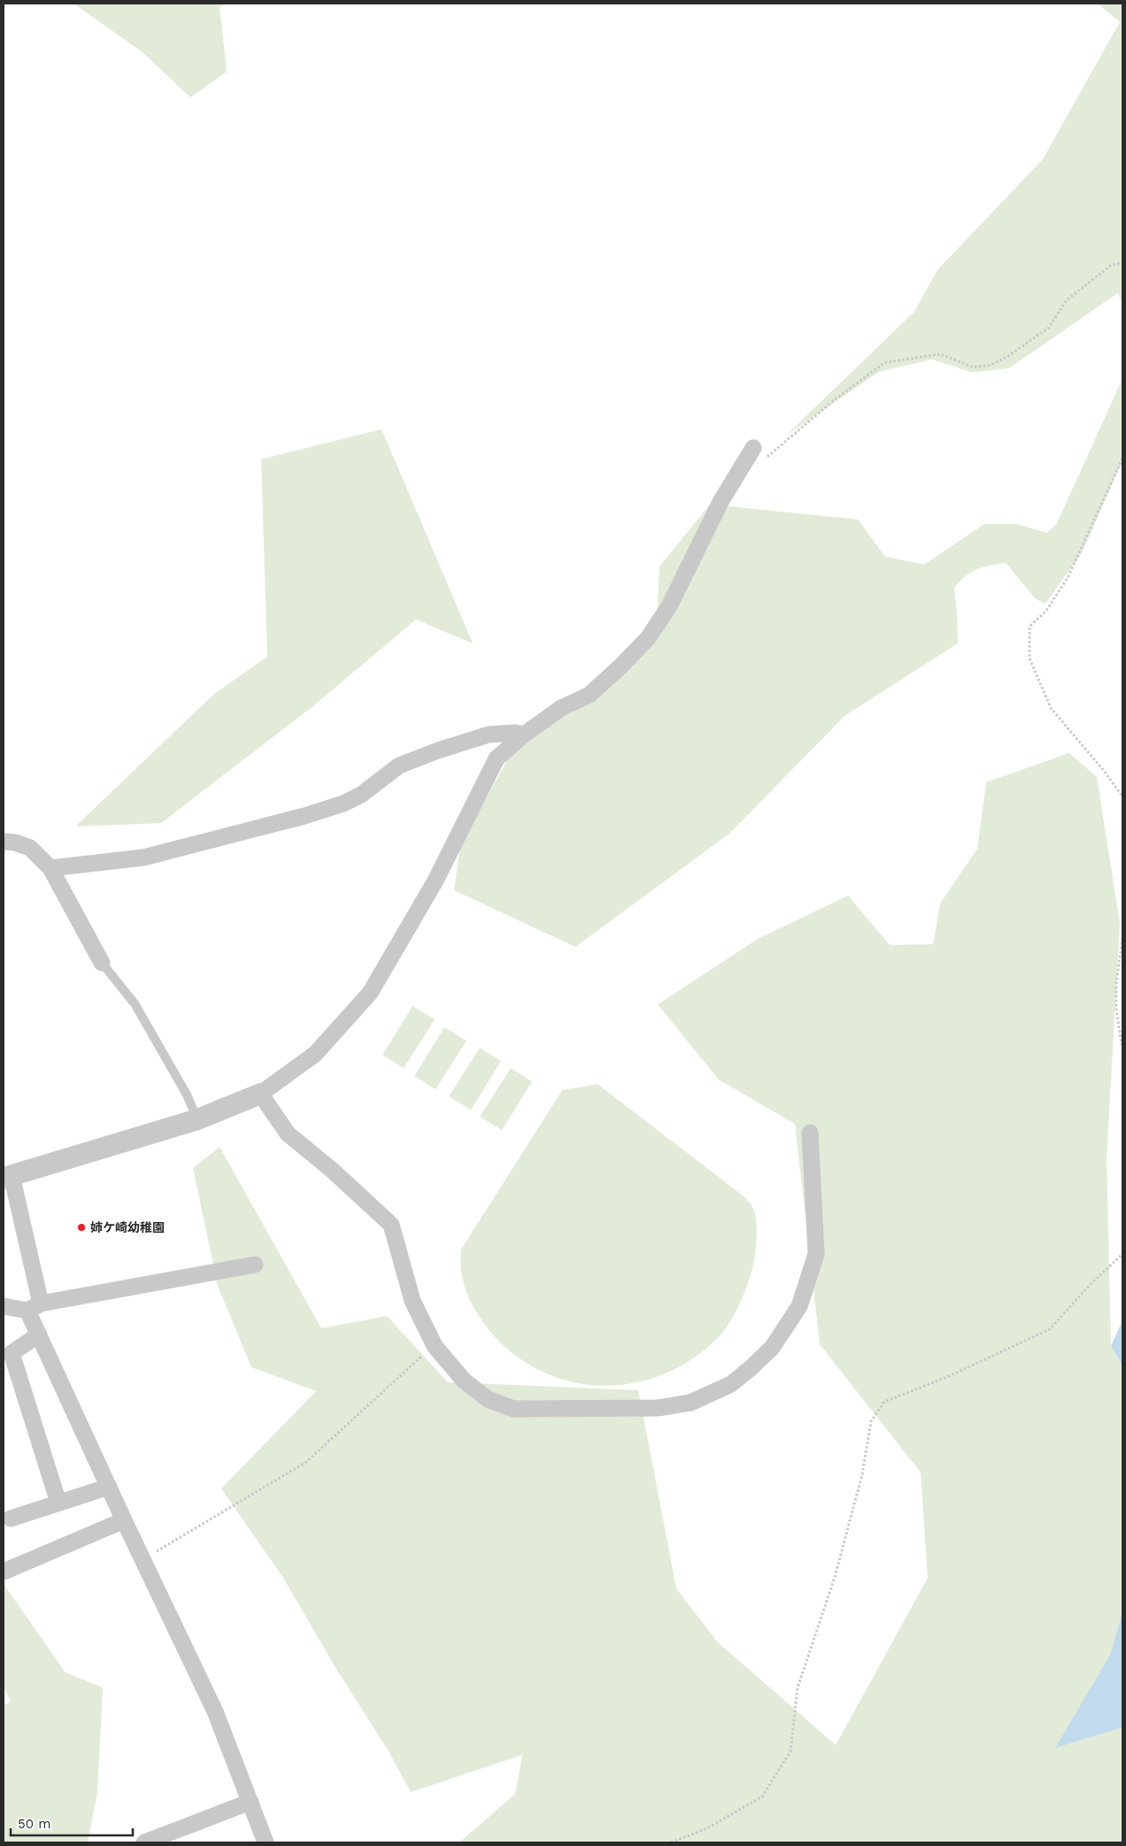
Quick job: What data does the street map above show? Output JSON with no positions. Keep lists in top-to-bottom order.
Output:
{
  "places": ["姉ケ崎幼稚園"],
  "scale_bar": "50 m"
}
